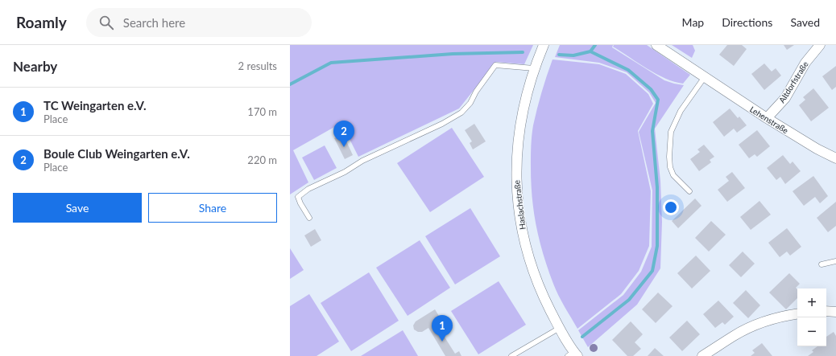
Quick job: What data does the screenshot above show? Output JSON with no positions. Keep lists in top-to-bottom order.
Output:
{
  "streets": {
    "street": ["Altdorfstraße", "Lehenstraße", "Haslachstraße"]
  },
  "crossings": [
    ["Altdorfstraße", "Lehenstraße"]
  ],
  "page": {
    "header": "Roamly",
    "search": "Search here",
    "nav": ["Map", "Directions", "Saved"],
    "heading": ["Nearby", "2 results"],
    "list": [
      {
        "mark": "1",
        "name": "TC Weingarten e.V.",
        "note": "Place",
        "value": "170 m"
      },
      {
        "mark": "2",
        "name": "Boule Club Weingarten e.V.",
        "note": "Place",
        "value": "220 m"
      }
    ],
    "pins": ["2", "1"],
    "buttons": ["Save", "Share"],
    "map_buttons": ["+", "−"]
  }
}
